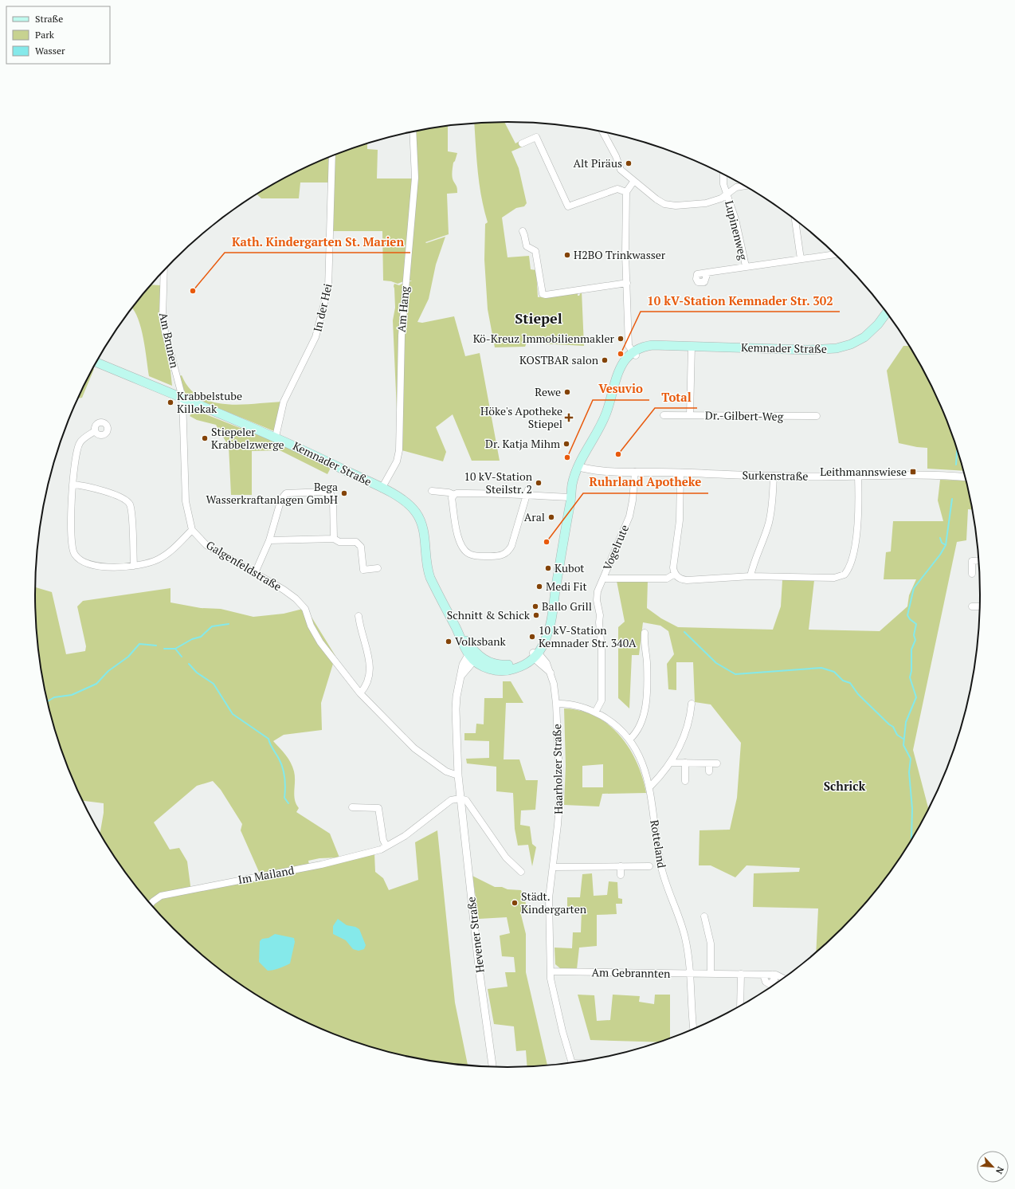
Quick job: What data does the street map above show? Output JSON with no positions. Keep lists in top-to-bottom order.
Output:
{
  "streets": {
    "main road": ["Kemnader Straße"],
    "street": [
      "Lupinenweg",
      "In der Hei",
      "Am Hang",
      "Am Brunen",
      "Dr.-Gilbert-Weg",
      "Surkenstraße",
      "Vogelrute",
      "Galgenfeldstraße",
      "Haarholzer Straße",
      "Rotteland",
      "Im Mailand",
      "Hevener Straße",
      "Am Gebrannten"
    ]
  },
  "crossings": [
    ["In der Hei", "Kemnader Straße"],
    ["Am Hang", "Kemnader Straße"],
    ["Am Brunen", "Kemnader Straße"],
    ["Kemnader Straße", "Dr.-Gilbert-Weg"],
    ["Kemnader Straße", "Surkenstraße"],
    ["Kemnader Straße", "Haarholzer Straße"],
    ["Kemnader Straße", "Hevener Straße"],
    ["Surkenstraße", "Vogelrute"],
    ["Vogelrute", "Rotteland"],
    ["Galgenfeldstraße", "Hevener Straße"],
    ["Haarholzer Straße", "Rotteland"],
    ["Haarholzer Straße", "Am Gebrannten"],
    ["Rotteland", "Am Gebrannten"],
    ["Im Mailand", "Hevener Straße"]
  ],
  "districts": ["Stiepel", "Schrick"],
  "places": {
    "other": [
      "Alt Piräus",
      "H2BO Trinkwasser",
      "Kath. Kindergarten St. Marien",
      "Kö-Kreuz Immobilienmakler",
      "10 kV-Station Kemnader Str. 302",
      "KOSTBAR salon",
      "Rewe",
      "Krabbelstube Killekak",
      "Stiepeler Krabbelzwerge",
      "Dr. Katja Mihm",
      "Total",
      "Vesuvio",
      "10 kV-Station Steilstr. 2",
      "Bega Wasserkraftanlagen GmbH",
      "Aral",
      "Ruhrland Apotheke",
      "Kubot",
      "Medi Fit",
      "Ballo Grill",
      "Schnitt & Schick",
      "10 kV-Station Kemnader Str. 340A",
      "Volksbank",
      "Städt. Kindergarten"
    ],
    "health": ["Höke's Apotheke Stiepel"],
    "transit": ["Leithmannswiese"]
  },
  "legend": ["Straße", "Park", "Wasser"],
  "north": "bottom right"
}
